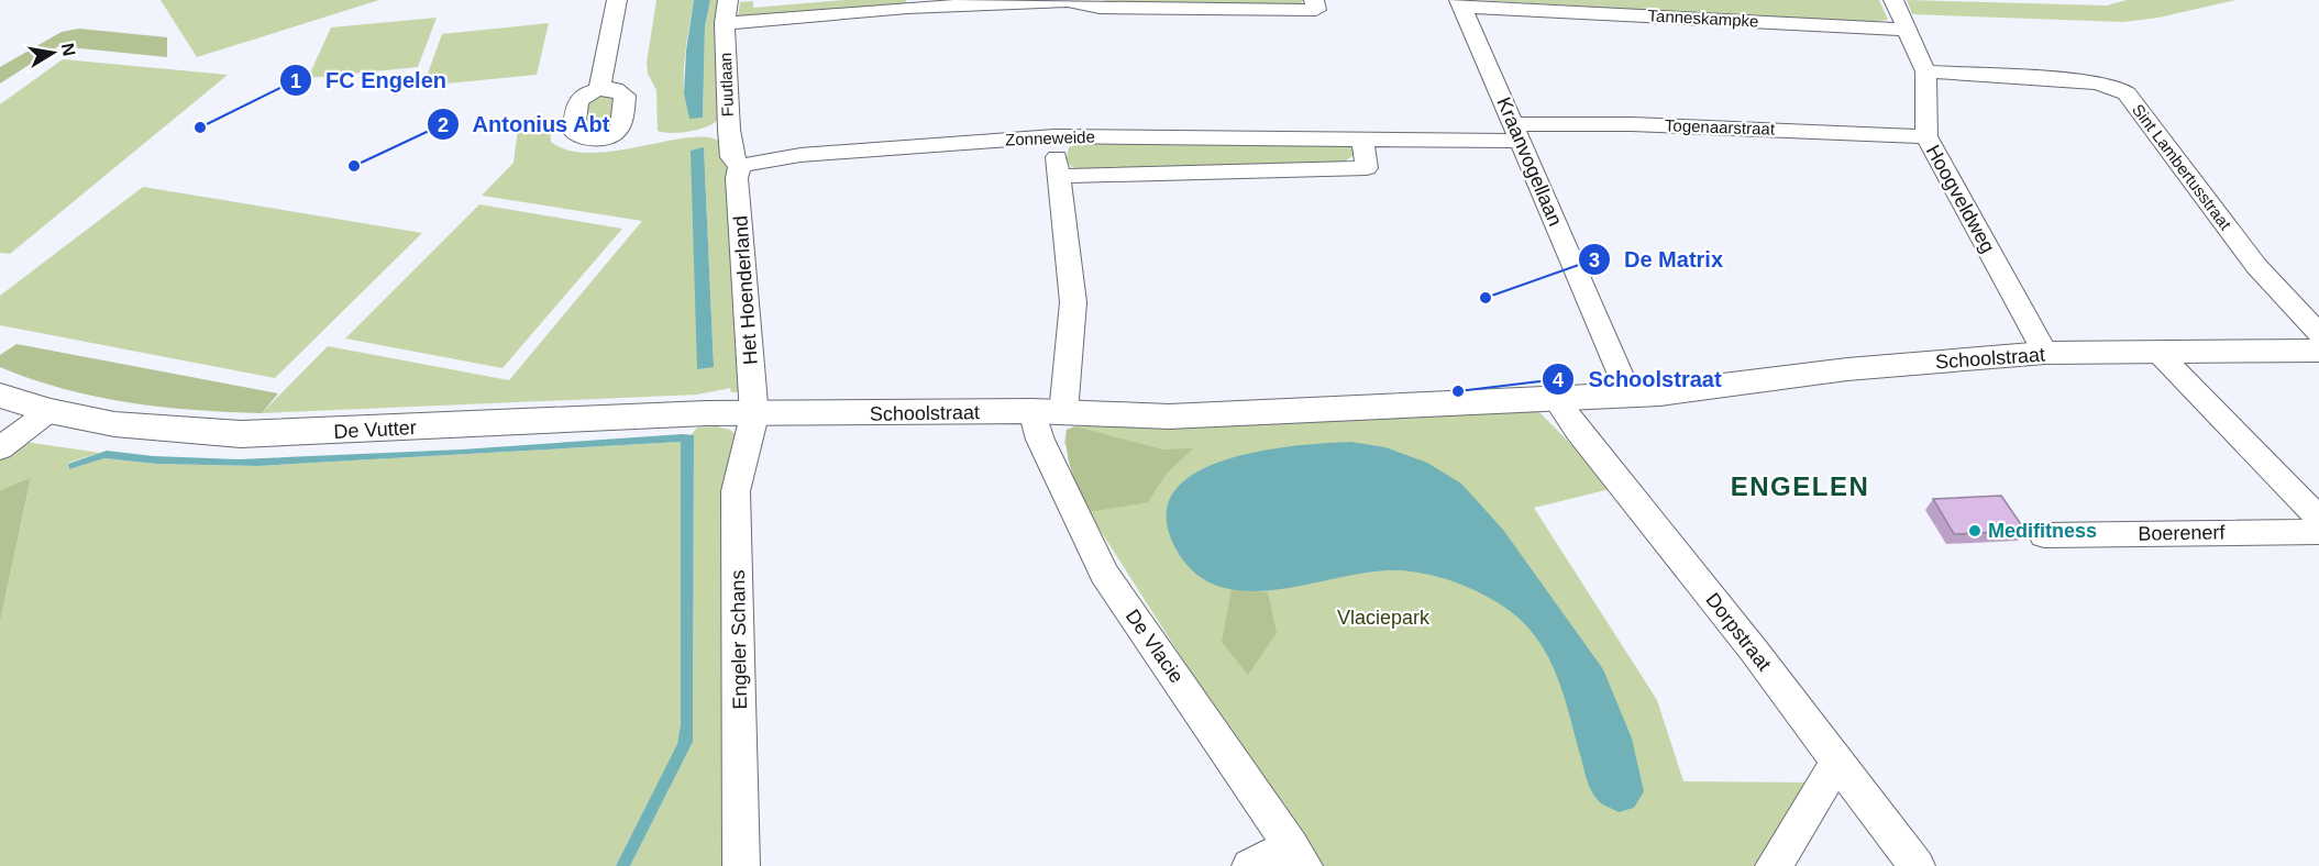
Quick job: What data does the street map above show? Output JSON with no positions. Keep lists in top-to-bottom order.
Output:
{
  "streets": {
    "street": [
      "Tanneskampke",
      "Fuutlaan",
      "Togenaarstraat",
      "Zonneweide",
      "Kraanvogellaan",
      "Sint Lambertusstraat",
      "Hoogveldweg",
      "Het Hoenderland",
      "Schoolstraat",
      "De Vutter",
      "Boerenerf",
      "Dorpstraat",
      "Engeler Schans",
      "De Vlacie"
    ]
  },
  "crossings": [
    ["Tanneskampke", "Kraanvogellaan"],
    ["Tanneskampke", "Hoogveldweg"],
    ["Fuutlaan", "Zonneweide"],
    ["Fuutlaan", "Het Hoenderland"],
    ["Togenaarstraat", "Zonneweide"],
    ["Togenaarstraat", "Kraanvogellaan"],
    ["Togenaarstraat", "Hoogveldweg"],
    ["Zonneweide", "Kraanvogellaan"],
    ["Zonneweide", "Het Hoenderland"],
    ["Kraanvogellaan", "Schoolstraat"],
    ["Sint Lambertusstraat", "Hoogveldweg"],
    ["Hoogveldweg", "Schoolstraat"],
    ["Het Hoenderland", "Schoolstraat"],
    ["Het Hoenderland", "De Vutter"],
    ["Het Hoenderland", "Engeler Schans"],
    ["Schoolstraat", "De Vutter"],
    ["Schoolstraat", "Dorpstraat"],
    ["Schoolstraat", "Engeler Schans"],
    ["Schoolstraat", "De Vlacie"],
    ["De Vutter", "Engeler Schans"]
  ],
  "districts": ["ENGELEN"],
  "parks": ["Vlaciepark"],
  "places": [
    "FC Engelen",
    "Antonius Abt",
    "De Matrix",
    "Schoolstraat",
    "Medifitness"
  ],
  "north": "right"
}
